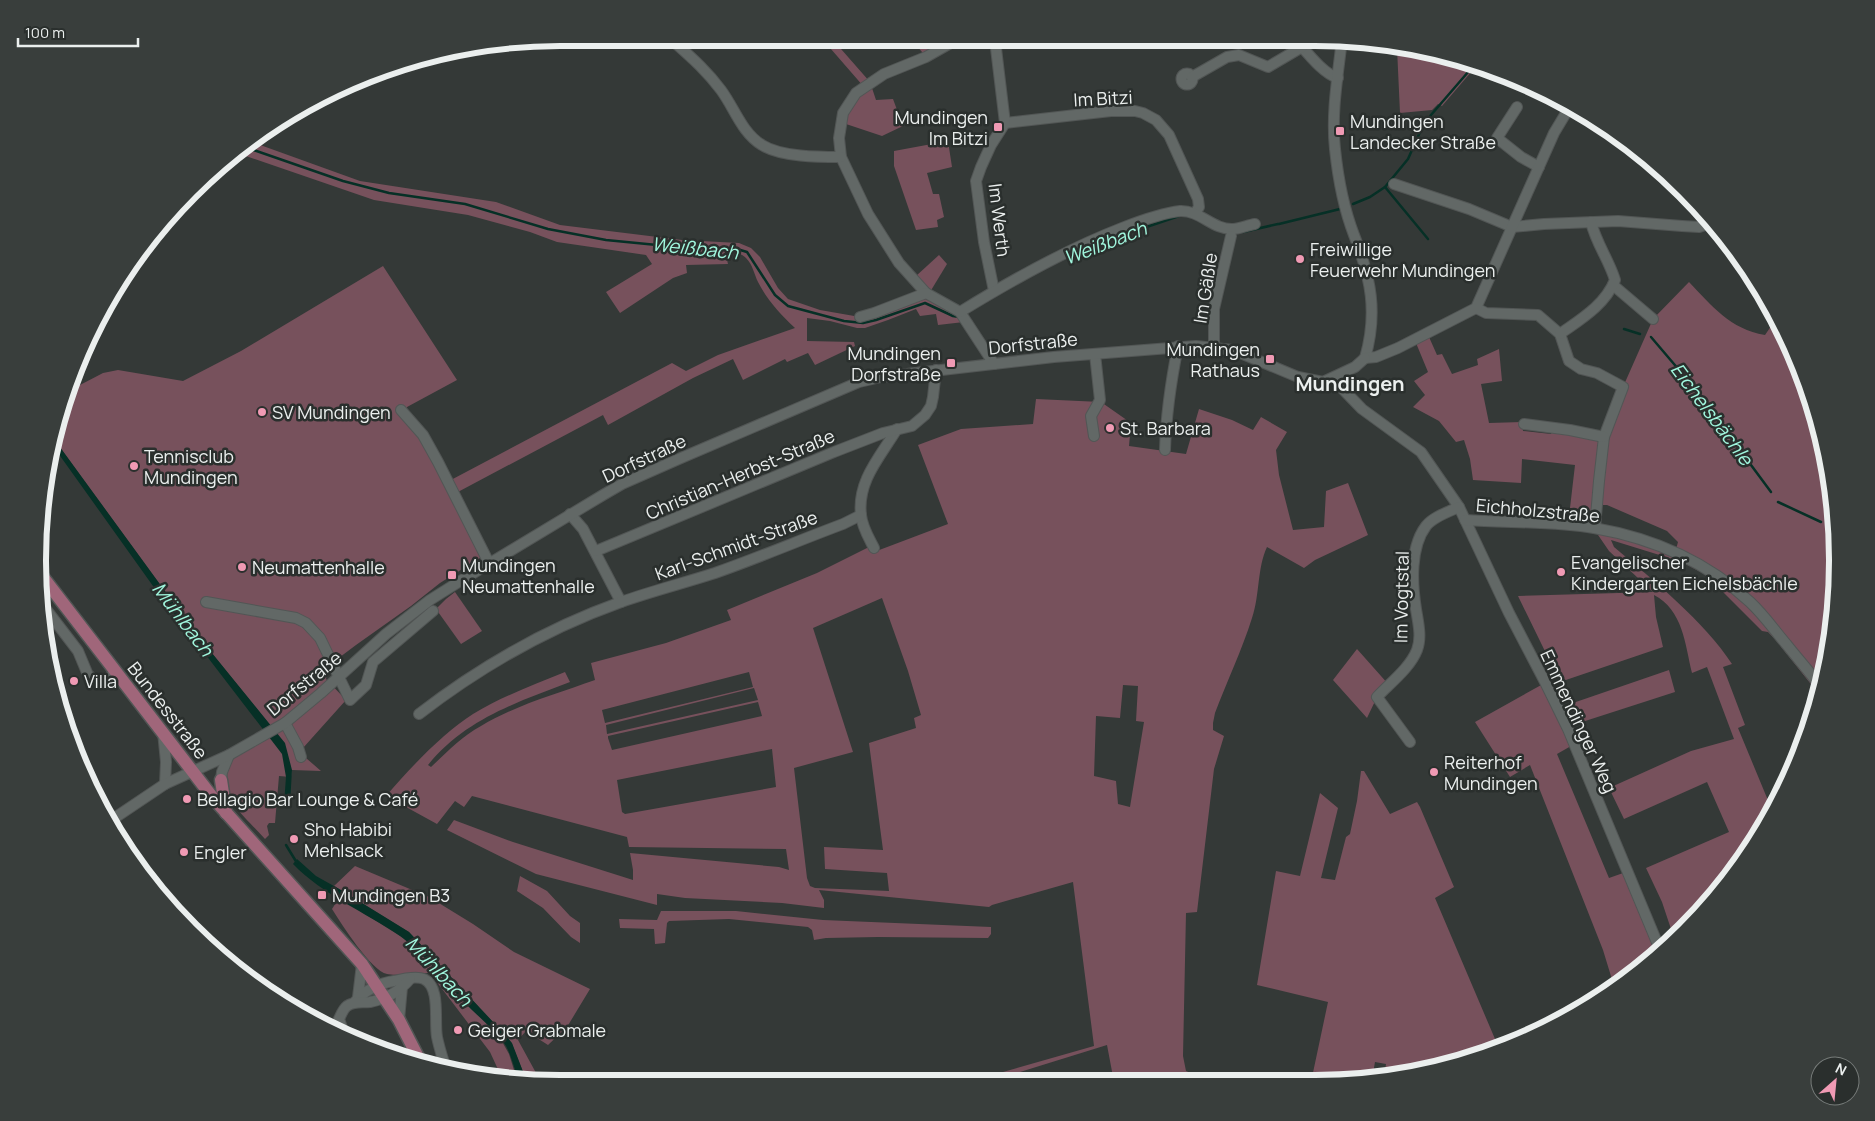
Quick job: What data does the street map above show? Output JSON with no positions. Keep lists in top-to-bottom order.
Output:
{
  "streets": {
    "main road": ["Bundesstraße"],
    "street": [
      "Im Bitzi",
      "Im Werth",
      "Im Gäßle",
      "Dorfstraße",
      "Christian-Herbst-Straße",
      "Eichholzstraße",
      "Karl-Schmidt-Straße",
      "Im Vogtstal",
      "Emmendinger Weg"
    ]
  },
  "crossings": [
    ["Im Bitzi", "Im Werth"],
    ["Im Gäßle", "Dorfstraße"],
    ["Dorfstraße", "Eichholzstraße"],
    ["Dorfstraße", "Bundesstraße"],
    ["Eichholzstraße", "Im Vogtstal"],
    ["Eichholzstraße", "Emmendinger Weg"],
    ["Im Vogtstal", "Emmendinger Weg"]
  ],
  "districts": ["Mundingen"],
  "water": ["Weißbach", "Eichelsbächle", "Mühlbach"],
  "places": {
    "transit": [
      "Mundingen Im Bitzi",
      "Mundingen Landecker Straße",
      "Mundingen Rathaus",
      "Mundingen Dorfstraße",
      "Mundingen Neumattenhalle",
      "Mundingen B3"
    ],
    "other": [
      "Freiwillige Feuerwehr Mundingen",
      "SV Mundingen",
      "St. Barbara",
      "Tennisclub Mundingen",
      "Neumattenhalle",
      "Evangelischer Kindergarten Eichelsbächle",
      "Villa",
      "Reiterhof Mundingen",
      "Bellagio Bar Lounge & Café",
      "Sho Habibi Mehlsack",
      "Engler",
      "Geiger Grabmale"
    ]
  },
  "scale_bar": "100 m",
  "north": "top right"
}
